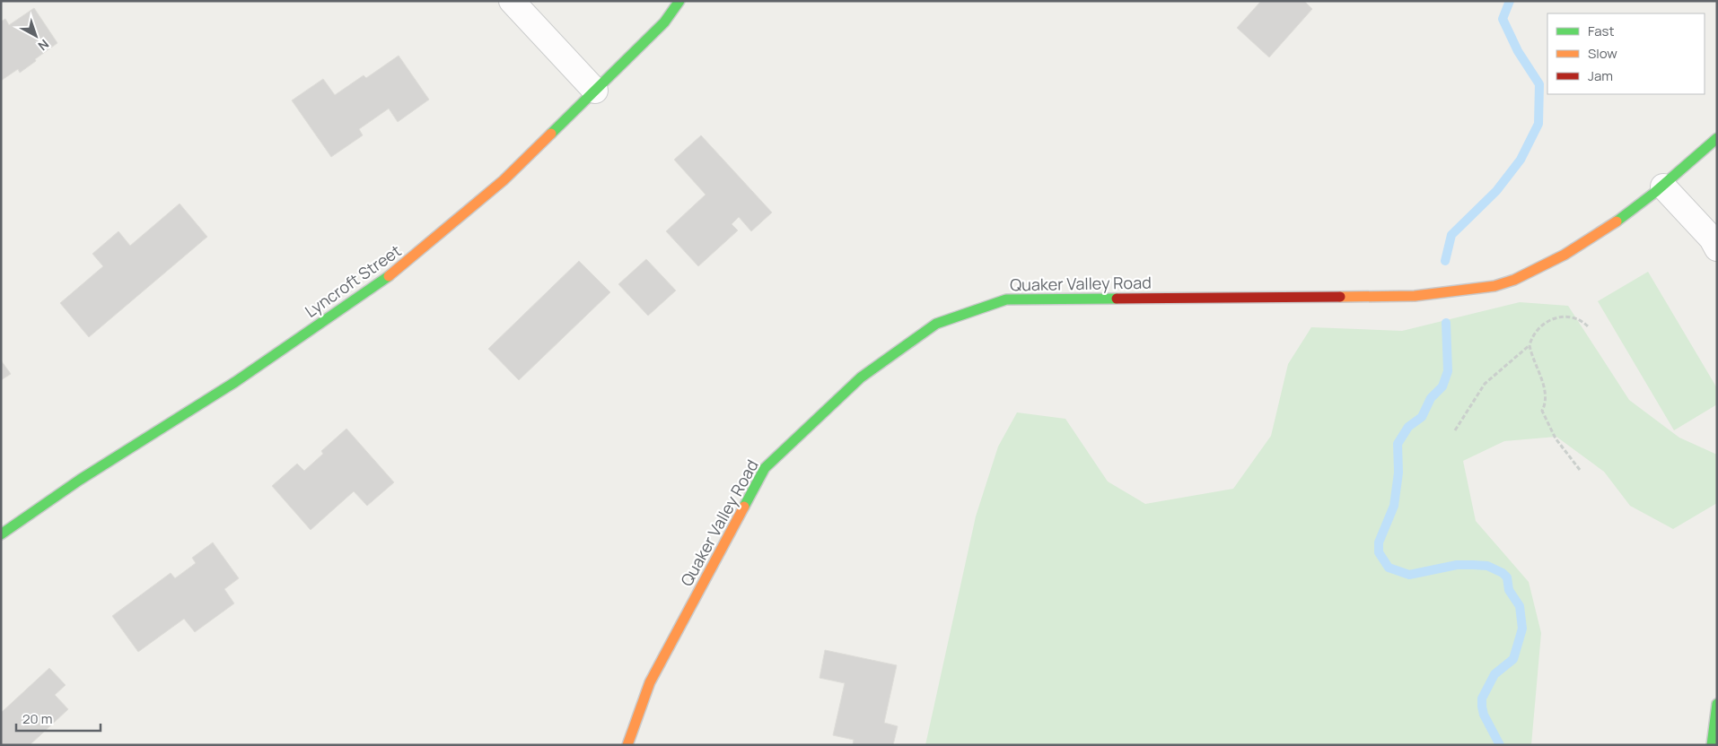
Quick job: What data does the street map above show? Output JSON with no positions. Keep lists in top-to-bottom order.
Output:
{
  "streets": {
    "street": ["Lyncroft Street", "Quaker Valley Road"]
  },
  "legend": ["Fast", "Slow", "Jam"],
  "scale_bar": "20 m",
  "north": "bottom right"
}
